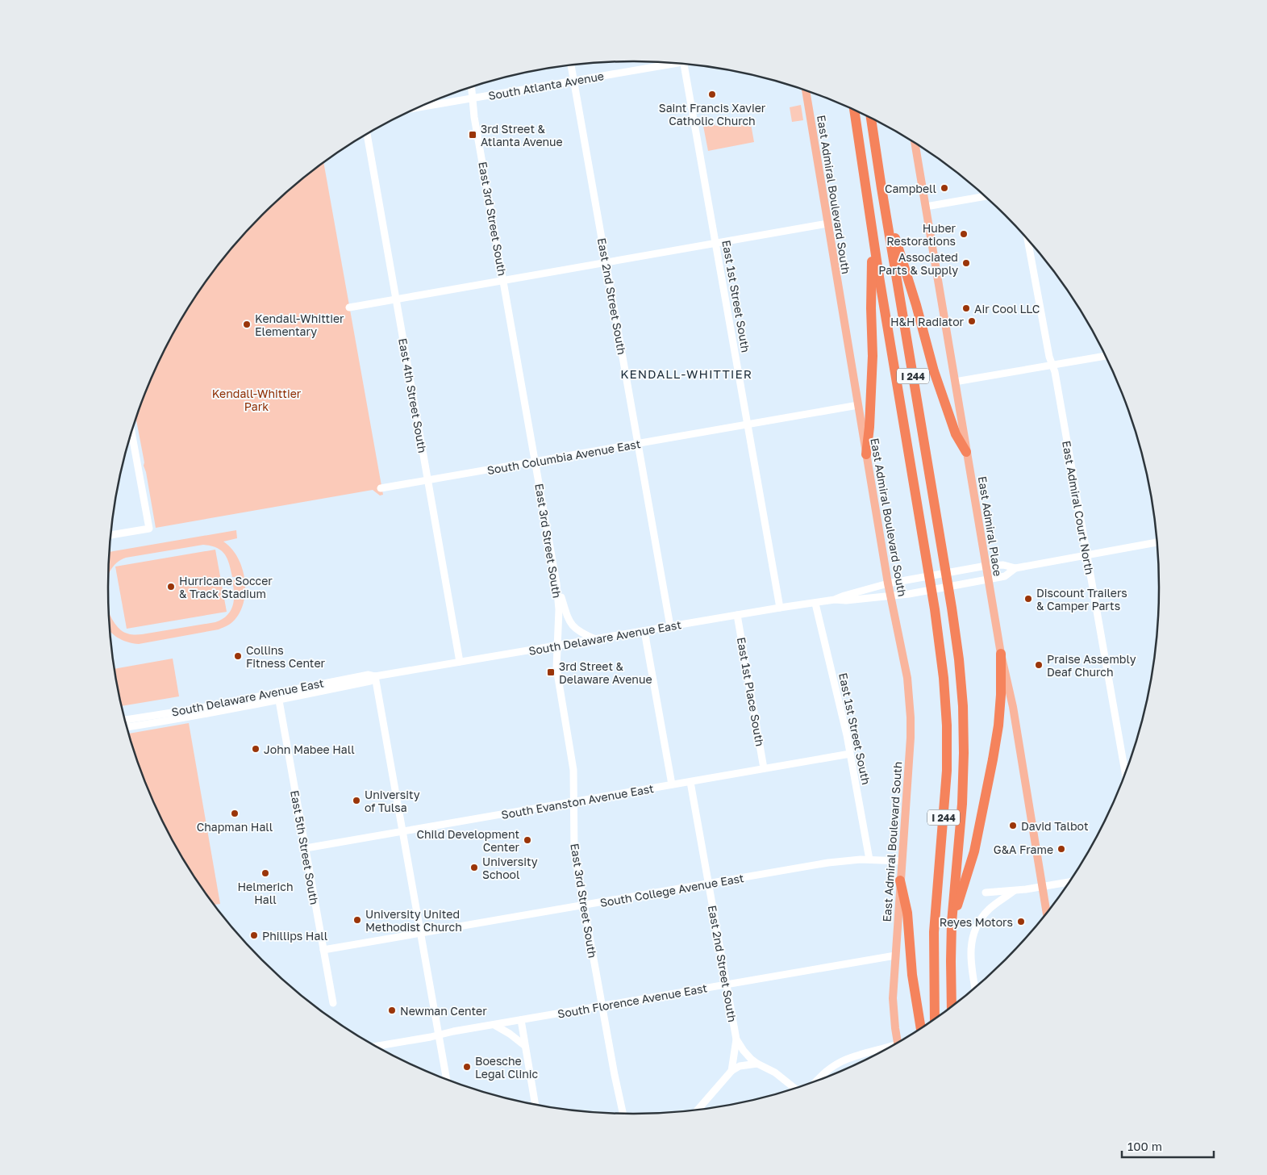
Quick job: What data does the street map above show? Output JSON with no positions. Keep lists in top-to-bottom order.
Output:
{
  "streets": {
    "highway": ["I 244"],
    "main road": ["East Admiral Boulevard South", "East Admiral Place"],
    "street": [
      "South Atlanta Avenue",
      "East 3rd Street South",
      "East 2nd Street South",
      "East 1st Street South",
      "East 4th Street South",
      "South Columbia Avenue East",
      "East Admiral Court North",
      "South Delaware Avenue East",
      "East 1st Place South",
      "South Evanston Avenue East",
      "East 5th Street South",
      "South College Avenue East",
      "South Florence Avenue East"
    ]
  },
  "crossings": [
    ["South Atlanta Avenue", "East 3rd Street South"],
    ["South Atlanta Avenue", "East 2nd Street South"],
    ["East Admiral Boulevard South", "South Columbia Avenue East"],
    ["East Admiral Boulevard South", "South Delaware Avenue East"],
    ["East Admiral Boulevard South", "South College Avenue East"],
    ["East Admiral Boulevard South", "South Florence Avenue East"],
    ["East 3rd Street South", "South Columbia Avenue East"],
    ["East 3rd Street South", "South Delaware Avenue East"],
    ["East 3rd Street South", "South Evanston Avenue East"],
    ["East 3rd Street South", "South College Avenue East"],
    ["East 3rd Street South", "South Florence Avenue East"],
    ["East 2nd Street South", "South Columbia Avenue East"],
    ["East 2nd Street South", "South Delaware Avenue East"],
    ["East 2nd Street South", "South Evanston Avenue East"],
    ["East 2nd Street South", "South College Avenue East"],
    ["East 2nd Street South", "South Florence Avenue East"],
    ["East 1st Street South", "South Columbia Avenue East"],
    ["East 1st Street South", "South Delaware Avenue East"],
    ["East 1st Street South", "South Evanston Avenue East"],
    ["East 1st Street South", "South College Avenue East"],
    ["East 4th Street South", "South Columbia Avenue East"],
    ["East 4th Street South", "South Delaware Avenue East"],
    ["East Admiral Place", "South Delaware Avenue East"],
    ["South Delaware Avenue East", "East 1st Place South"],
    ["South Delaware Avenue East", "East 5th Street South"],
    ["East 1st Place South", "South Evanston Avenue East"],
    ["South Evanston Avenue East", "East 5th Street South"],
    ["East 5th Street South", "South College Avenue East"]
  ],
  "districts": ["KENDALL-WHITTIER"],
  "parks": ["Kendall-Whittier Park"],
  "places": {
    "other": [
      "Saint Francis Xavier Catholic Church",
      "Campbell",
      "Huber Restorations",
      "Associated Parts & Supply",
      "Air Cool LLC",
      "H&H Radiator",
      "Kendall-Whittier Elementary",
      "Hurricane Soccer & Track Stadium",
      "Discount Trailers & Camper Parts",
      "Collins Fitness Center",
      "Praise Assembly Deaf Church",
      "John Mabee Hall",
      "University of Tulsa",
      "Chapman Hall",
      "David Talbot",
      "Child Development Center",
      "G&A Frame",
      "University School",
      "Helmerich Hall",
      "University United Methodist Church",
      "Reyes Motors",
      "Phillips Hall",
      "Newman Center",
      "Boesche Legal Clinic"
    ],
    "transit": ["3rd Street & Atlanta Avenue", "3rd Street & Delaware Avenue"]
  },
  "scale_bar": "100 m"
}
